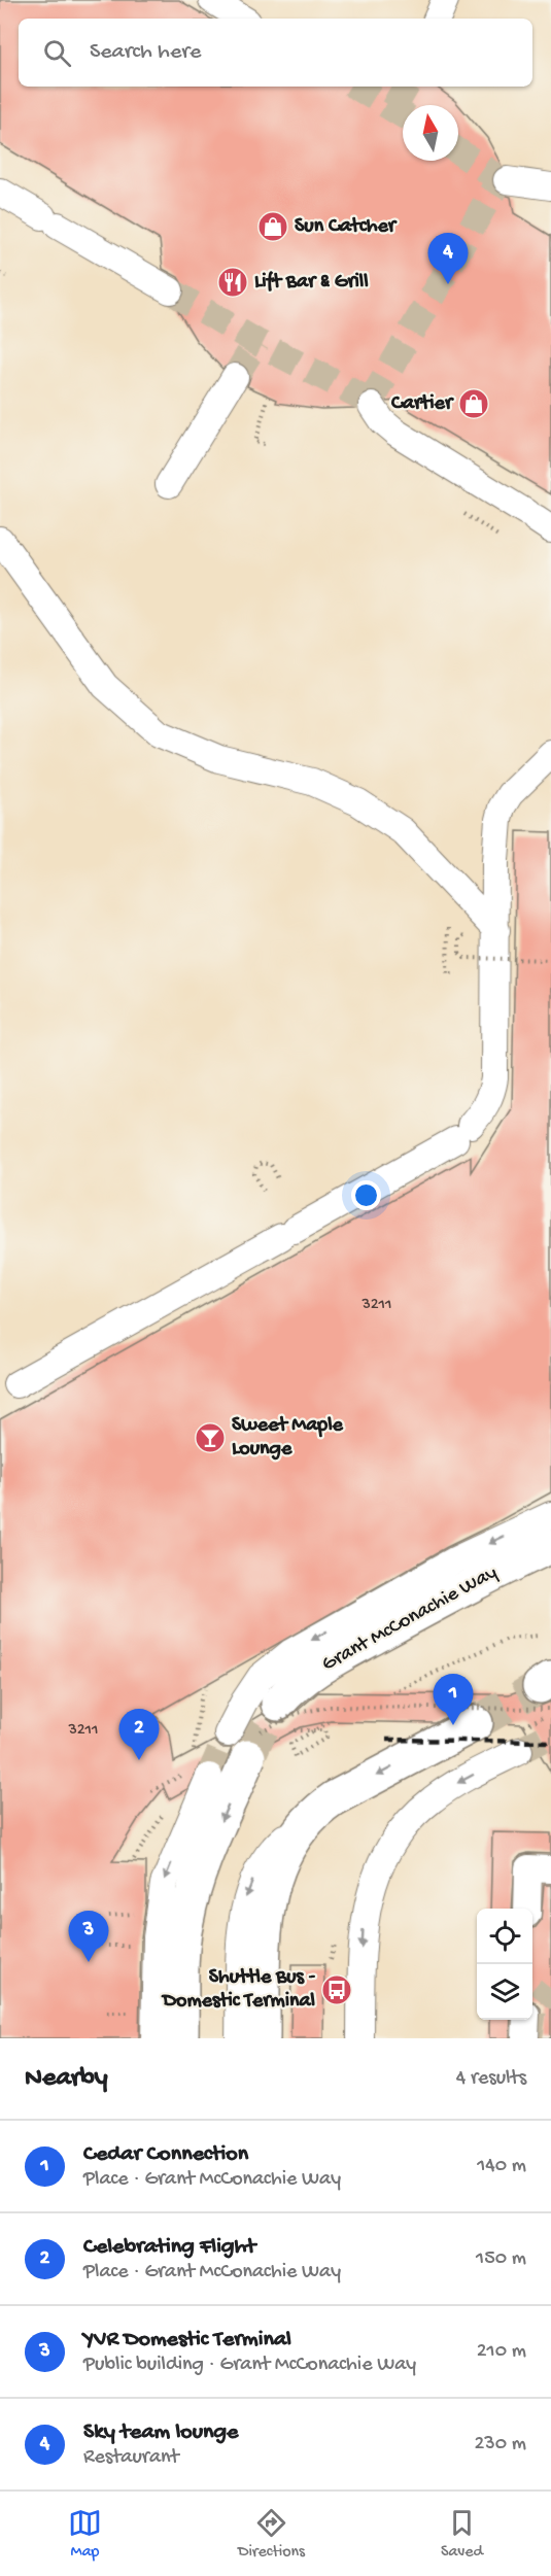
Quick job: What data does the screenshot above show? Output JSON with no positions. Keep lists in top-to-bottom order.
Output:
{
  "streets": {
    "main road": ["Grant McConachie Way"]
  },
  "places": {
    "shop": ["Sun Catcher", "Cartier"],
    "restaurant": ["Lift Bar & Grill"],
    "bar": ["Sweet Maple Lounge"],
    "bus stop": ["Shuttle Bus - Domestic Terminal"]
  },
  "house_numbers": ["3211", "3211"],
  "north": "top",
  "page": {
    "search": "Search here",
    "pins": [
      "4",
      "1",
      "2",
      "3"
    ],
    "heading": ["Nearby", "4 results"],
    "list": [
      {
        "mark": "1",
        "name": "Cedar Connection",
        "note": "Place · Grant McConachie Way",
        "value": "140 m"
      },
      {
        "mark": "2",
        "name": "Celebrating Flight",
        "note": "Place · Grant McConachie Way",
        "value": "150 m"
      },
      {
        "mark": "3",
        "name": "YVR Domestic Terminal",
        "note": "Public building · Grant McConachie Way",
        "value": "210 m"
      },
      {
        "mark": "4",
        "name": "Sky team lounge",
        "note": "Restaurant",
        "value": "230 m"
      }
    ],
    "nav": ["Map", "Directions", "Saved"]
  }
}
